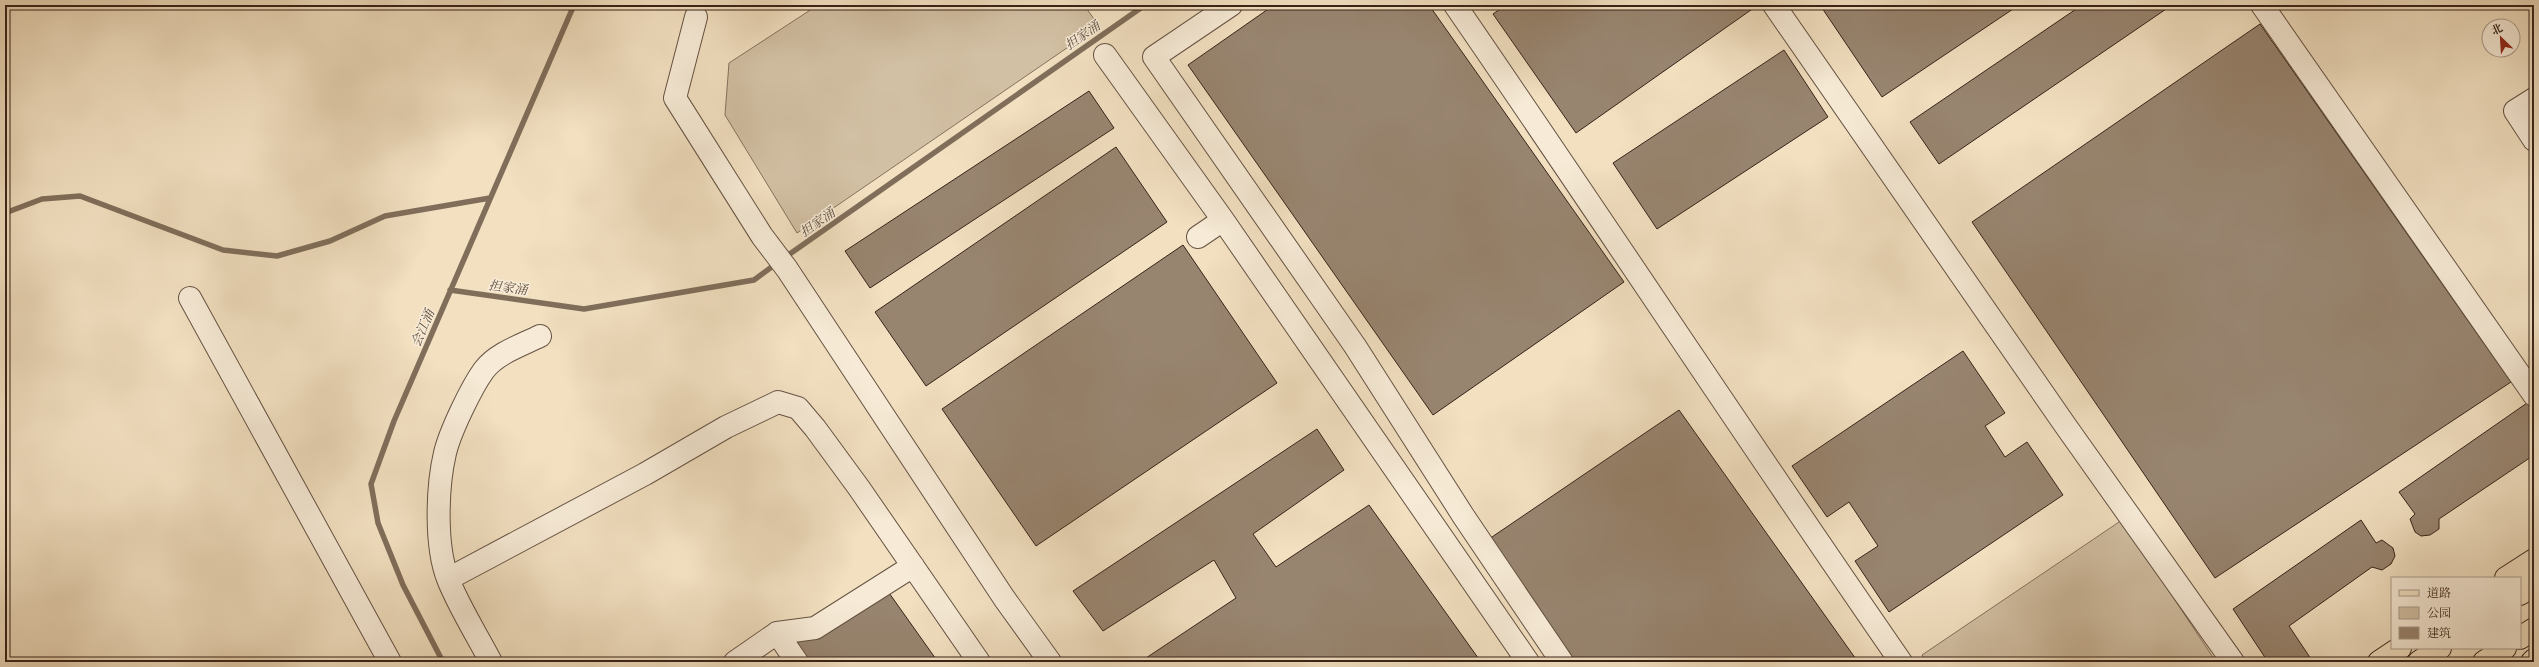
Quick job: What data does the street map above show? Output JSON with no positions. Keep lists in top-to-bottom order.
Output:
{
  "water": ["担家涌", "会江涌"],
  "legend": ["道路", "公园", "建筑"],
  "north": "top left"
}
